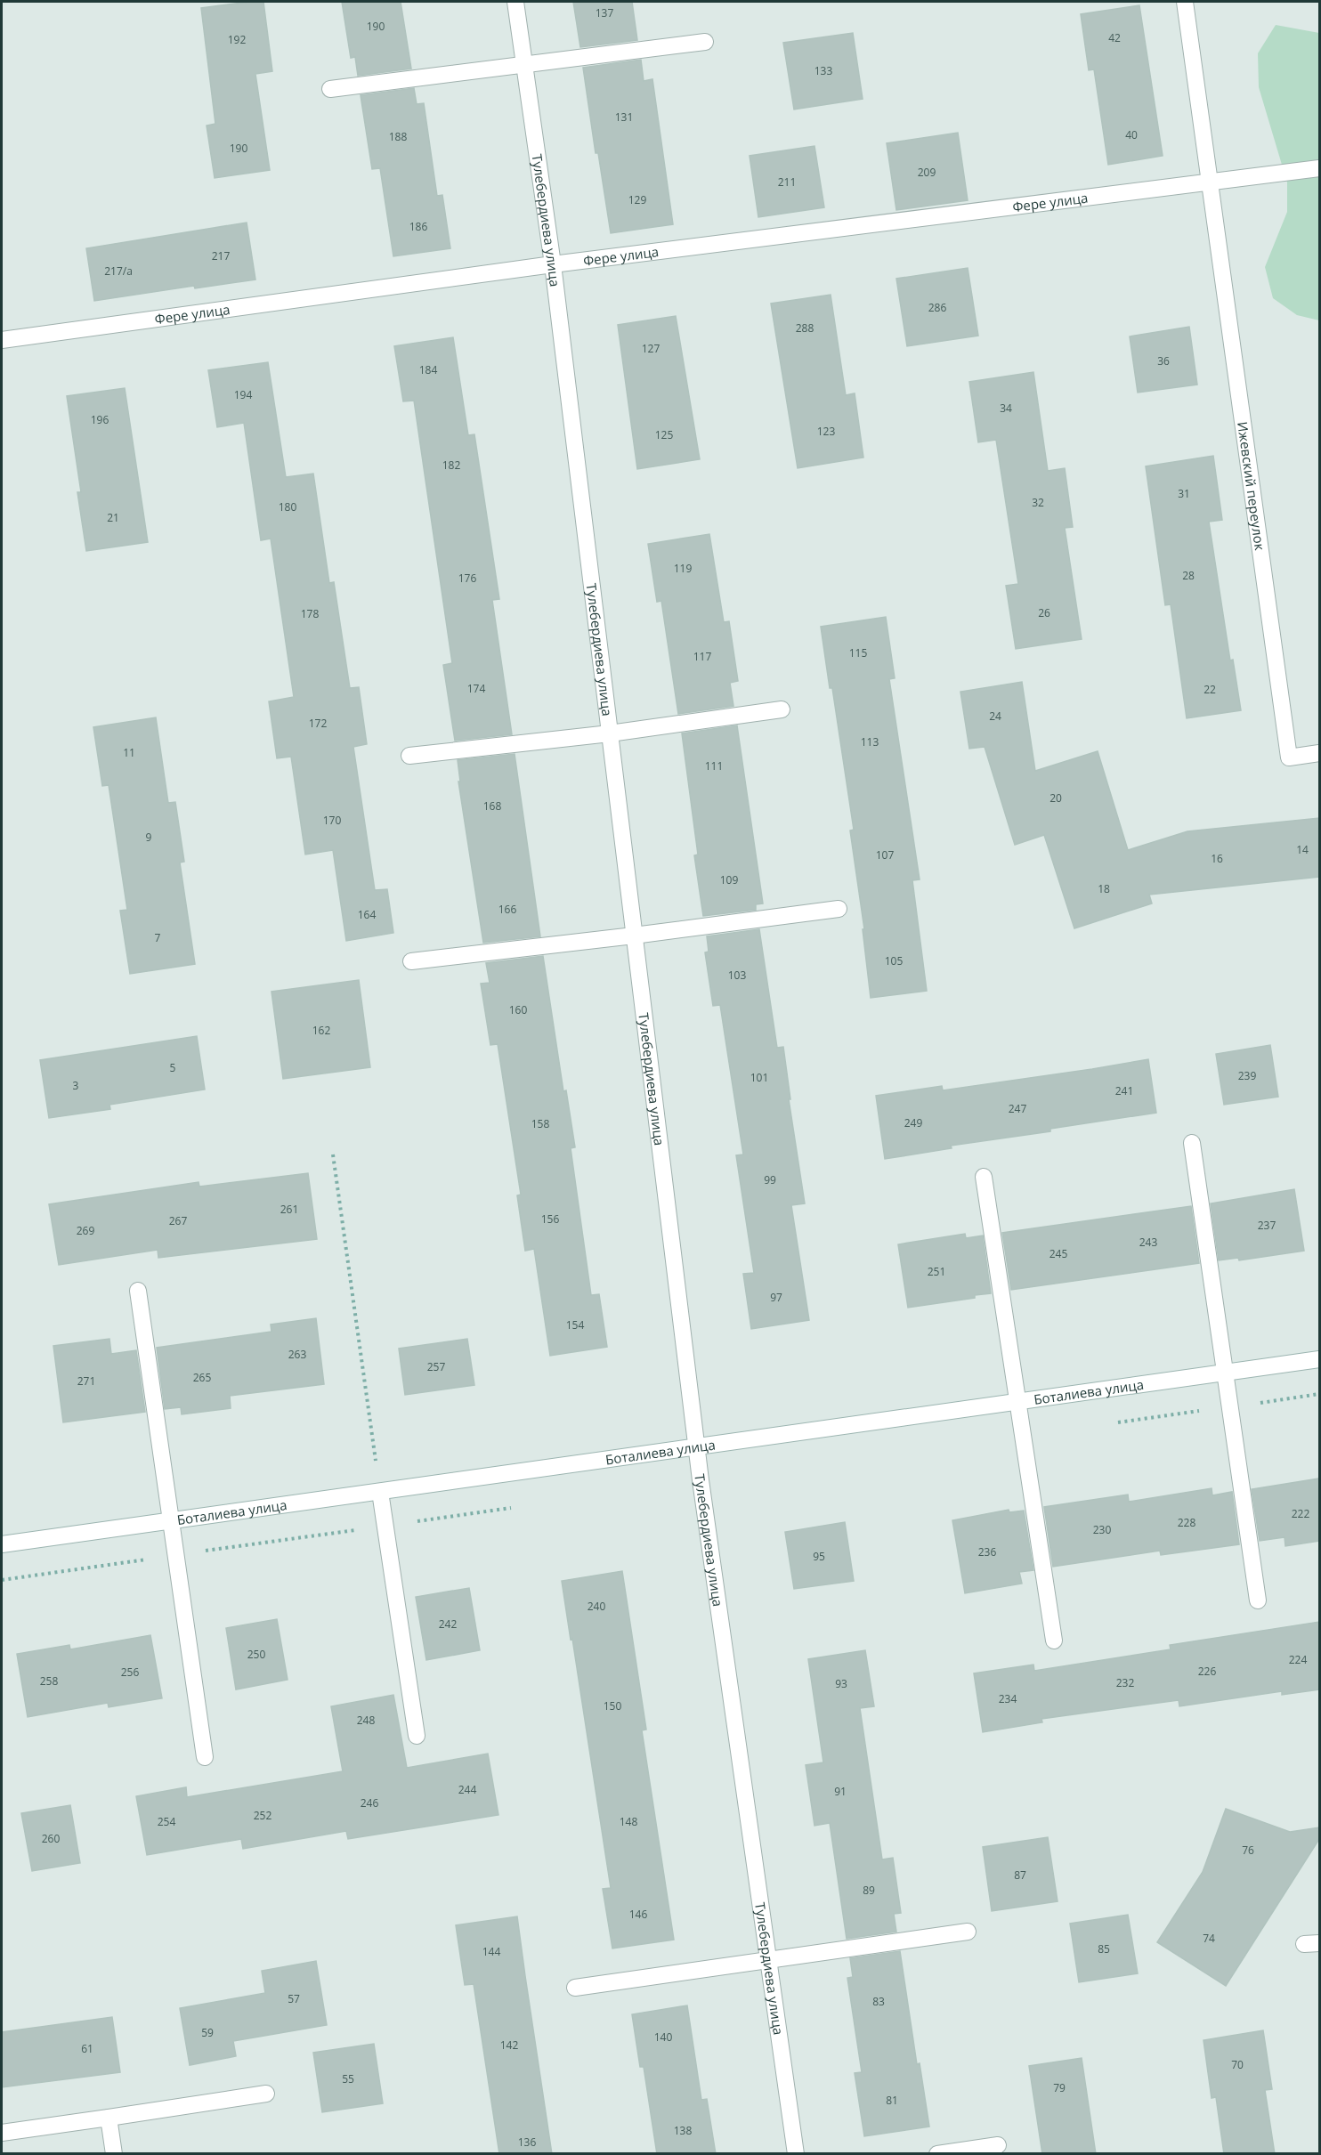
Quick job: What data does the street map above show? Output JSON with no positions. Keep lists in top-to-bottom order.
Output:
{
  "streets": {
    "street": [
      "Фере улица",
      "Тулебердиева улица",
      "Ижевский переулок",
      "Боталиева улица"
    ]
  },
  "crossings": [
    ["Фере улица", "Тулебердиева улица"],
    ["Фере улица", "Ижевский переулок"],
    ["Тулебердиева улица", "Боталиева улица"]
  ],
  "house_numbers": [
    "137",
    "190",
    "42",
    "192",
    "133",
    "131",
    "40",
    "188",
    "190",
    "209",
    "211",
    "129",
    "186",
    "217",
    "217/а",
    "286",
    "288",
    "127",
    "36",
    "184",
    "194",
    "34",
    "196",
    "123",
    "125",
    "182",
    "31",
    "32",
    "180",
    "21",
    "119",
    "28",
    "176",
    "26",
    "178",
    "115",
    "117",
    "174",
    "22",
    "24",
    "172",
    "113",
    "11",
    "111",
    "20",
    "168",
    "170",
    "9",
    "14",
    "107",
    "16",
    "109",
    "18",
    "166",
    "164",
    "7",
    "105",
    "103",
    "160",
    "162",
    "5",
    "239",
    "101",
    "3",
    "241",
    "247",
    "249",
    "158",
    "99",
    "261",
    "156",
    "267",
    "237",
    "269",
    "243",
    "245",
    "251",
    "97",
    "154",
    "263",
    "257",
    "265",
    "271",
    "222",
    "228",
    "230",
    "236",
    "95",
    "240",
    "242",
    "250",
    "224",
    "226",
    "256",
    "258",
    "232",
    "93",
    "234",
    "150",
    "248",
    "244",
    "91",
    "246",
    "252",
    "254",
    "148",
    "260",
    "76",
    "87",
    "89",
    "146",
    "74",
    "85",
    "144",
    "57",
    "83",
    "59",
    "140",
    "142",
    "61",
    "70",
    "55",
    "79",
    "81",
    "138",
    "136"
  ]
}
